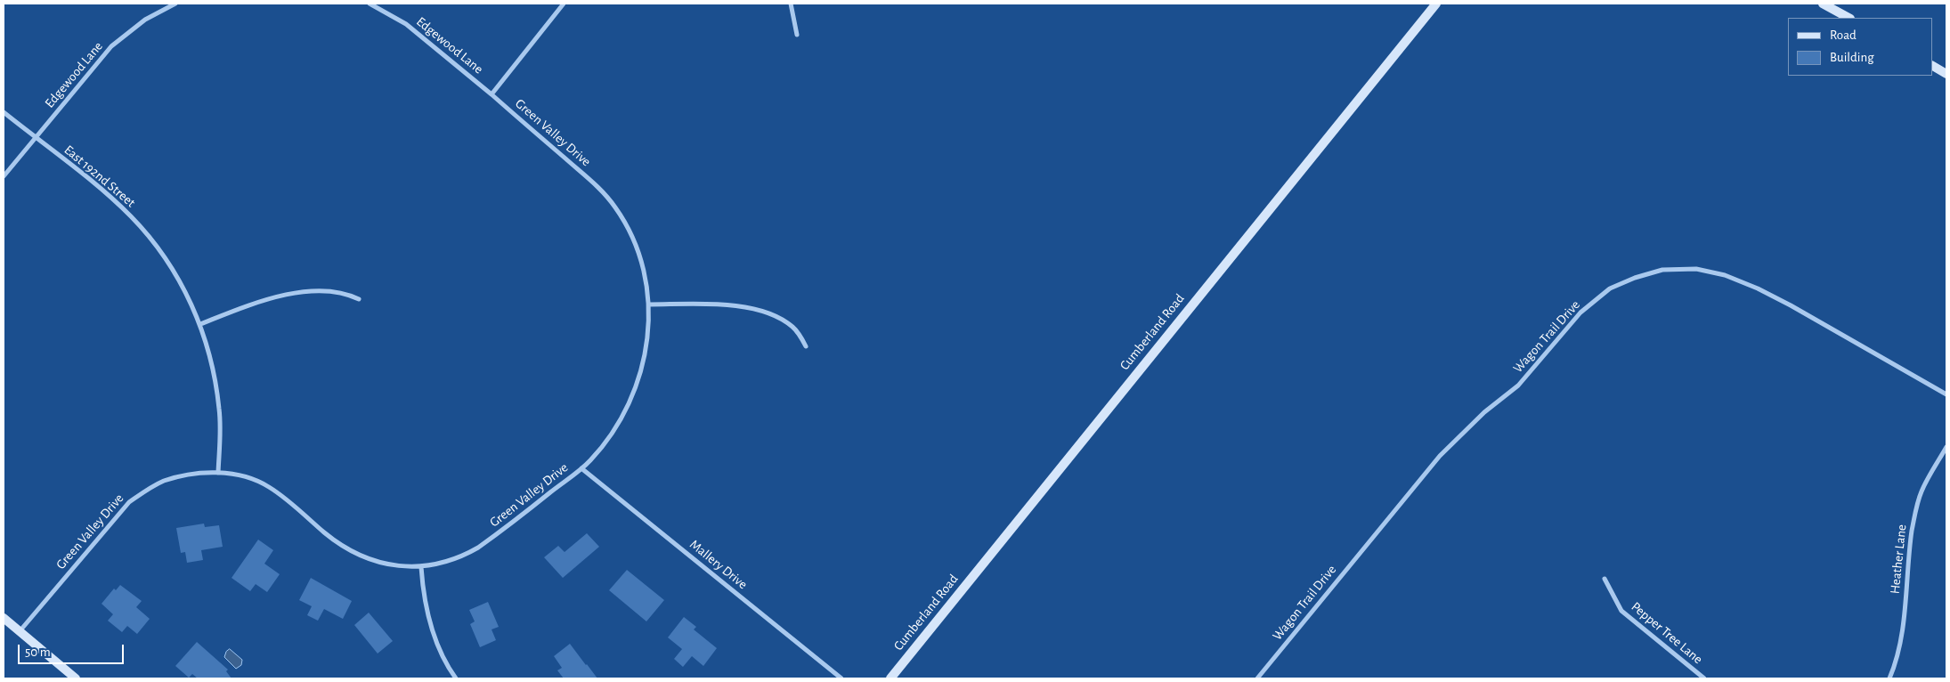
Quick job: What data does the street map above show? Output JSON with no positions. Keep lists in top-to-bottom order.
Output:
{
  "streets": {
    "street": [
      "Edgewood Lane",
      "Green Valley Drive",
      "East 192nd Street",
      "Cumberland Road",
      "Wagon Trail Drive",
      "Heather Lane",
      "Mallery Drive",
      "Pepper Tree Lane"
    ]
  },
  "crossings": [
    ["Edgewood Lane", "Green Valley Drive"],
    ["Edgewood Lane", "East 192nd Street"],
    ["Green Valley Drive", "East 192nd Street"],
    ["Green Valley Drive", "Mallery Drive"]
  ],
  "legend": ["Road", "Building"],
  "scale_bar": "50 m"
}
